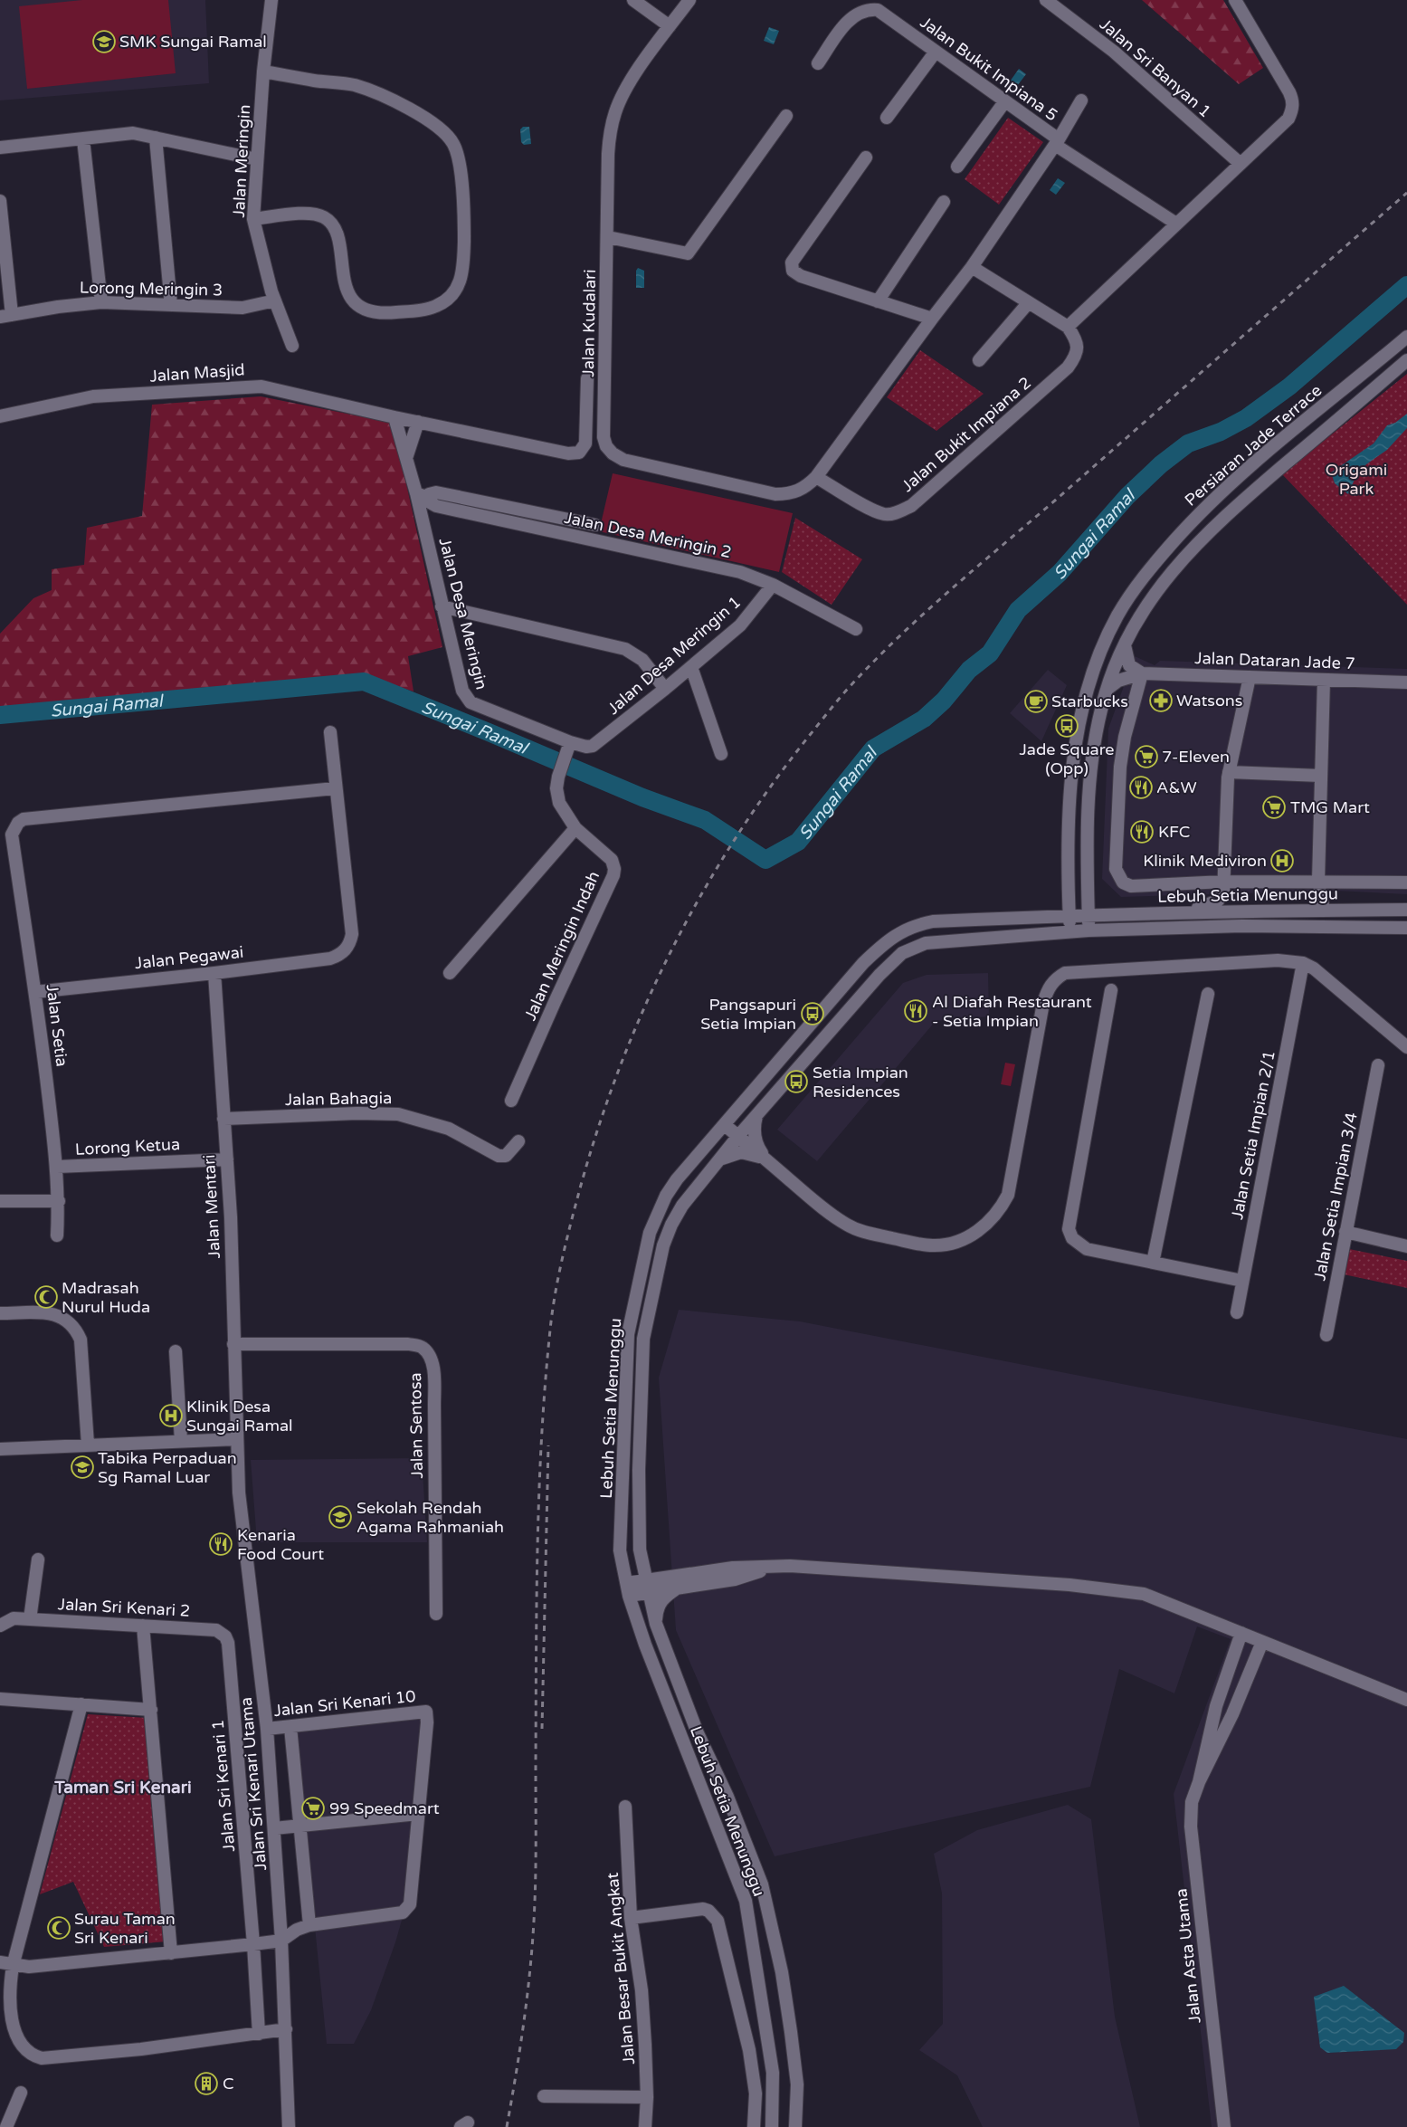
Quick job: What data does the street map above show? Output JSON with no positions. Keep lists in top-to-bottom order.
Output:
{
  "streets": {
    "street": [
      "Jalan Sri Banyan 1",
      "Jalan Bukit Impiana 5",
      "Jalan Meringin",
      "Lorong Meringin 3",
      "Jalan Kudalari",
      "Jalan Masjid",
      "Jalan Bukit Impiana 2",
      "Persiaran Jade Terrace",
      "Jalan Desa Meringin 2",
      "Jalan Desa Meringin",
      "Jalan Desa Meringin 1",
      "Jalan Dataran Jade 7",
      "Lebuh Setia Menunggu",
      "Jalan Meringin Indah",
      "Jalan Pegawai",
      "Jalan Setia",
      "Jalan Bahagia",
      "Jalan Setia Impian 2/1",
      "Lorong Ketua",
      "Jalan Setia Impian 3/4",
      "Jalan Mentari",
      "Jalan Sentosa",
      "Jalan Sri Kenari 2",
      "Jalan Sri Kenari 10",
      "Jalan Sri Kenari Utama",
      "Jalan Sri Kenari 1",
      "Jalan Asta Utama",
      "Jalan Besar Bukit Angkat"
    ]
  },
  "crossings": [
    ["Jalan Meringin", "Lorong Meringin 3"],
    ["Jalan Kudalari", "Jalan Bukit Impiana 2"],
    ["Jalan Masjid", "Jalan Desa Meringin"],
    ["Persiaran Jade Terrace", "Lebuh Setia Menunggu"],
    ["Jalan Desa Meringin 2", "Jalan Desa Meringin"],
    ["Jalan Desa Meringin 2", "Jalan Desa Meringin 1"],
    ["Jalan Desa Meringin", "Jalan Desa Meringin 1"],
    ["Jalan Desa Meringin", "Jalan Meringin Indah"],
    ["Jalan Pegawai", "Jalan Setia"],
    ["Jalan Pegawai", "Jalan Mentari"],
    ["Jalan Setia", "Lorong Ketua"],
    ["Jalan Bahagia", "Jalan Mentari"],
    ["Lorong Ketua", "Jalan Mentari"],
    ["Jalan Mentari", "Jalan Sentosa"],
    ["Jalan Mentari", "Jalan Sri Kenari Utama"],
    ["Jalan Sri Kenari 2", "Jalan Sri Kenari 1"],
    ["Jalan Sri Kenari 10", "Jalan Sri Kenari Utama"]
  ],
  "districts": ["Taman Sri Kenari"],
  "water": ["Sungai Ramal"],
  "parks": ["Origami Park"],
  "places": {
    "school or university": ["SMK Sungai Ramal", "Tabika Perpaduan Sg Ramal Luar", "Sekolah Rendah Agama Rahmaniah"],
    "pharmacy": ["Watsons"],
    "cafe": ["Starbucks"],
    "bus stop": ["Jade Square (Opp)", "Pangsapuri Setia Impian", "Setia Impian Residences"],
    "supermarket": ["7-Eleven", "TMG Mart", "99 Speedmart"],
    "restaurant": [
      "A&W",
      "KFC",
      "Al Diafah Restaurant - Setia Impian",
      "Kenaria Food Court"
    ],
    "hospital": ["Klinik Mediviron", "Klinik Desa Sungai Ramal"],
    "mosque": ["Madrasah Nurul Huda", "Surau Taman Sri Kenari"],
    "building": ["C"]
  }
}
